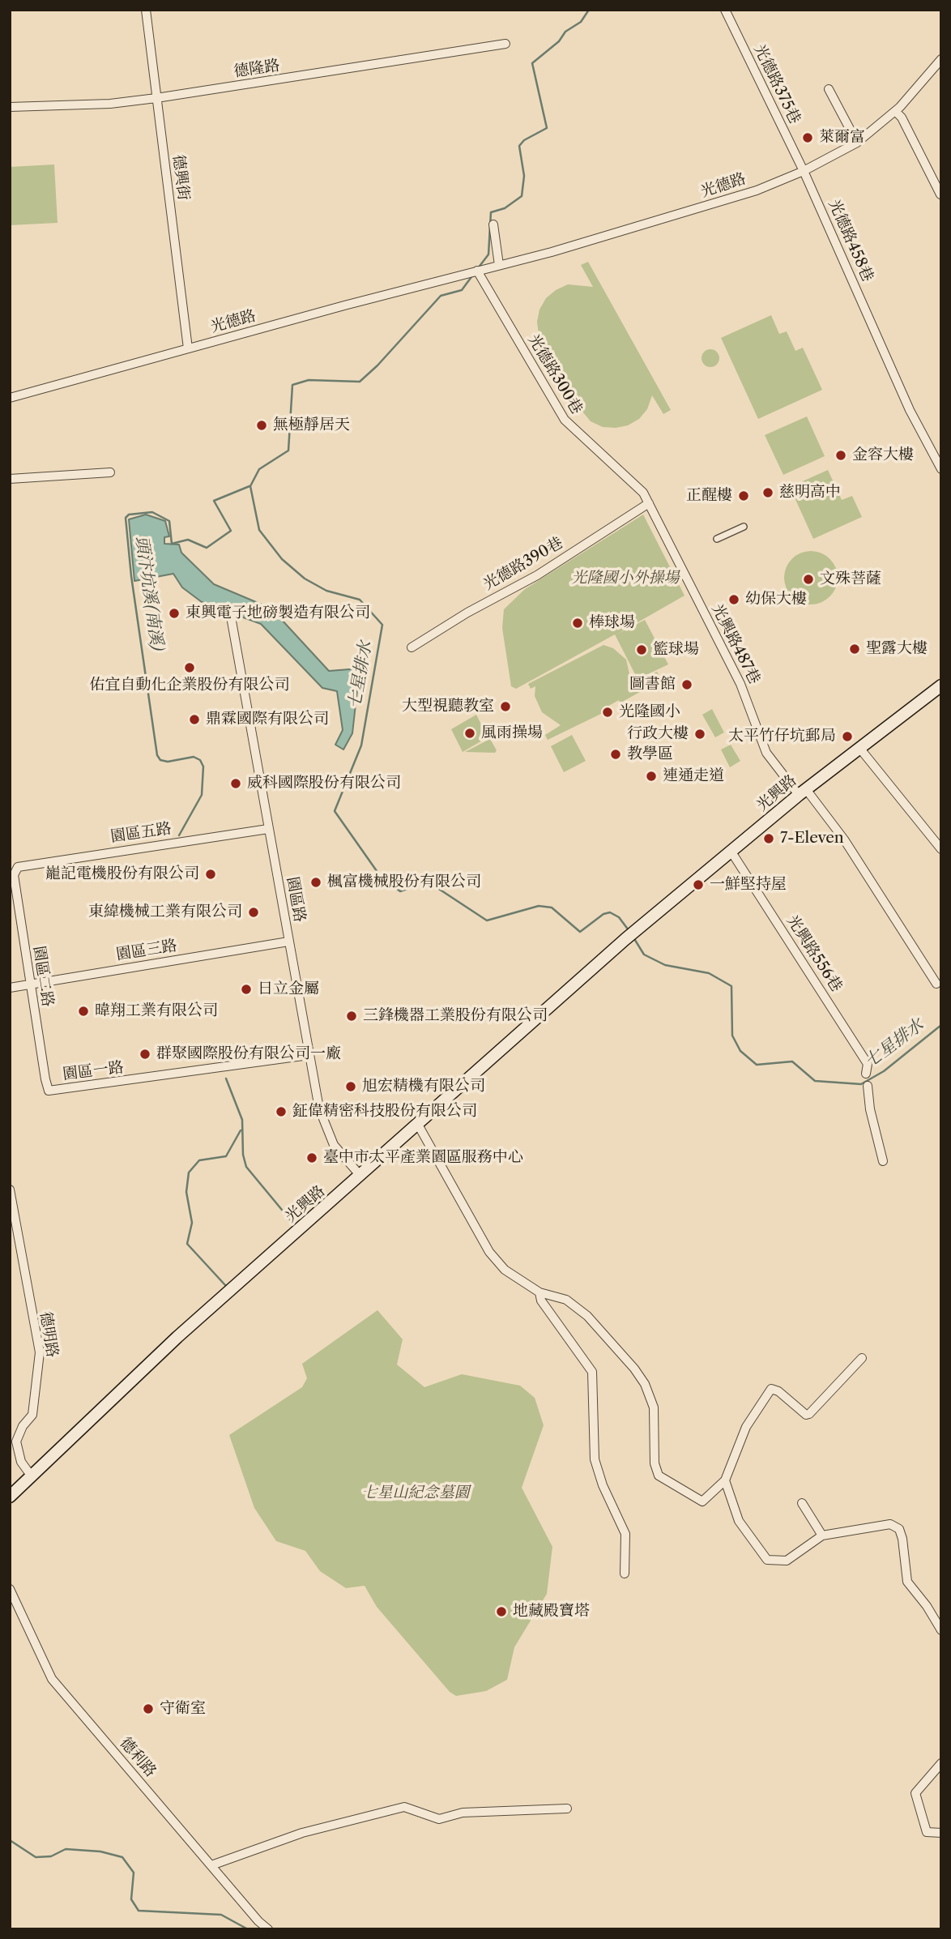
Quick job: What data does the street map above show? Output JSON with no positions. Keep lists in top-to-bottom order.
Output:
{
  "streets": {
    "main road": ["光興路"],
    "street": [
      "德隆路",
      "光德路375巷",
      "德興街",
      "光德路",
      "光德路458巷",
      "光德路300巷",
      "光德路390巷",
      "光興路487巷",
      "園區五路",
      "園區路",
      "園區三路",
      "光興路556巷",
      "園區二路",
      "園區一路",
      "德明路",
      "德利路"
    ]
  },
  "crossings": [
    ["德隆路", "德興街"],
    ["光德路375巷", "光德路"],
    ["光德路375巷", "光德路458巷"],
    ["德興街", "光德路"],
    ["光德路", "光德路458巷"],
    ["光德路", "光德路300巷"],
    ["光德路300巷", "光德路390巷"],
    ["光德路300巷", "光興路487巷"],
    ["光德路390巷", "光興路487巷"],
    ["光興路487巷", "光興路"],
    ["光興路", "園區路"],
    ["光興路", "光興路556巷"],
    ["光興路", "德明路"],
    ["園區五路", "園區路"],
    ["園區五路", "園區二路"],
    ["園區路", "園區三路"],
    ["園區路", "園區一路"],
    ["園區三路", "園區二路"],
    ["園區二路", "園區一路"]
  ],
  "water": ["頭汴坑溪(南溪)", "七星排水"],
  "parks": ["光隆國小外操場", "七星山紀念墓園"],
  "places": [
    "萊爾富",
    "無極靜居天",
    "金容大樓",
    "慈明高中",
    "正醒樓",
    "文殊菩薩",
    "幼保大樓",
    "東興電子地磅製造有限公司",
    "棒球場",
    "聖露大樓",
    "籃球場",
    "佑宜自動化企業股份有限公司",
    "圖書館",
    "大型視聽教室",
    "光隆國小",
    "鼎霖國際有限公司",
    "風雨操場",
    "行政大樓",
    "太平竹仔坑郵局",
    "教學區",
    "連通走道",
    "威科國際股份有限公司",
    "7-Eleven",
    "巃記電機股份有限公司",
    "楓富機械股份有限公司",
    "一鮮堅持屋",
    "東緯機械工業有限公司",
    "日立金屬",
    "暐翔工業有限公司",
    "三鋒機器工業股份有限公司",
    "群聚國際股份有限公司一廠",
    "旭宏精機有限公司",
    "鉦偉精密科技股份有限公司",
    "臺中市太平產業園區服務中心",
    "地藏殿寶塔",
    "守衛室"
  ]
}
